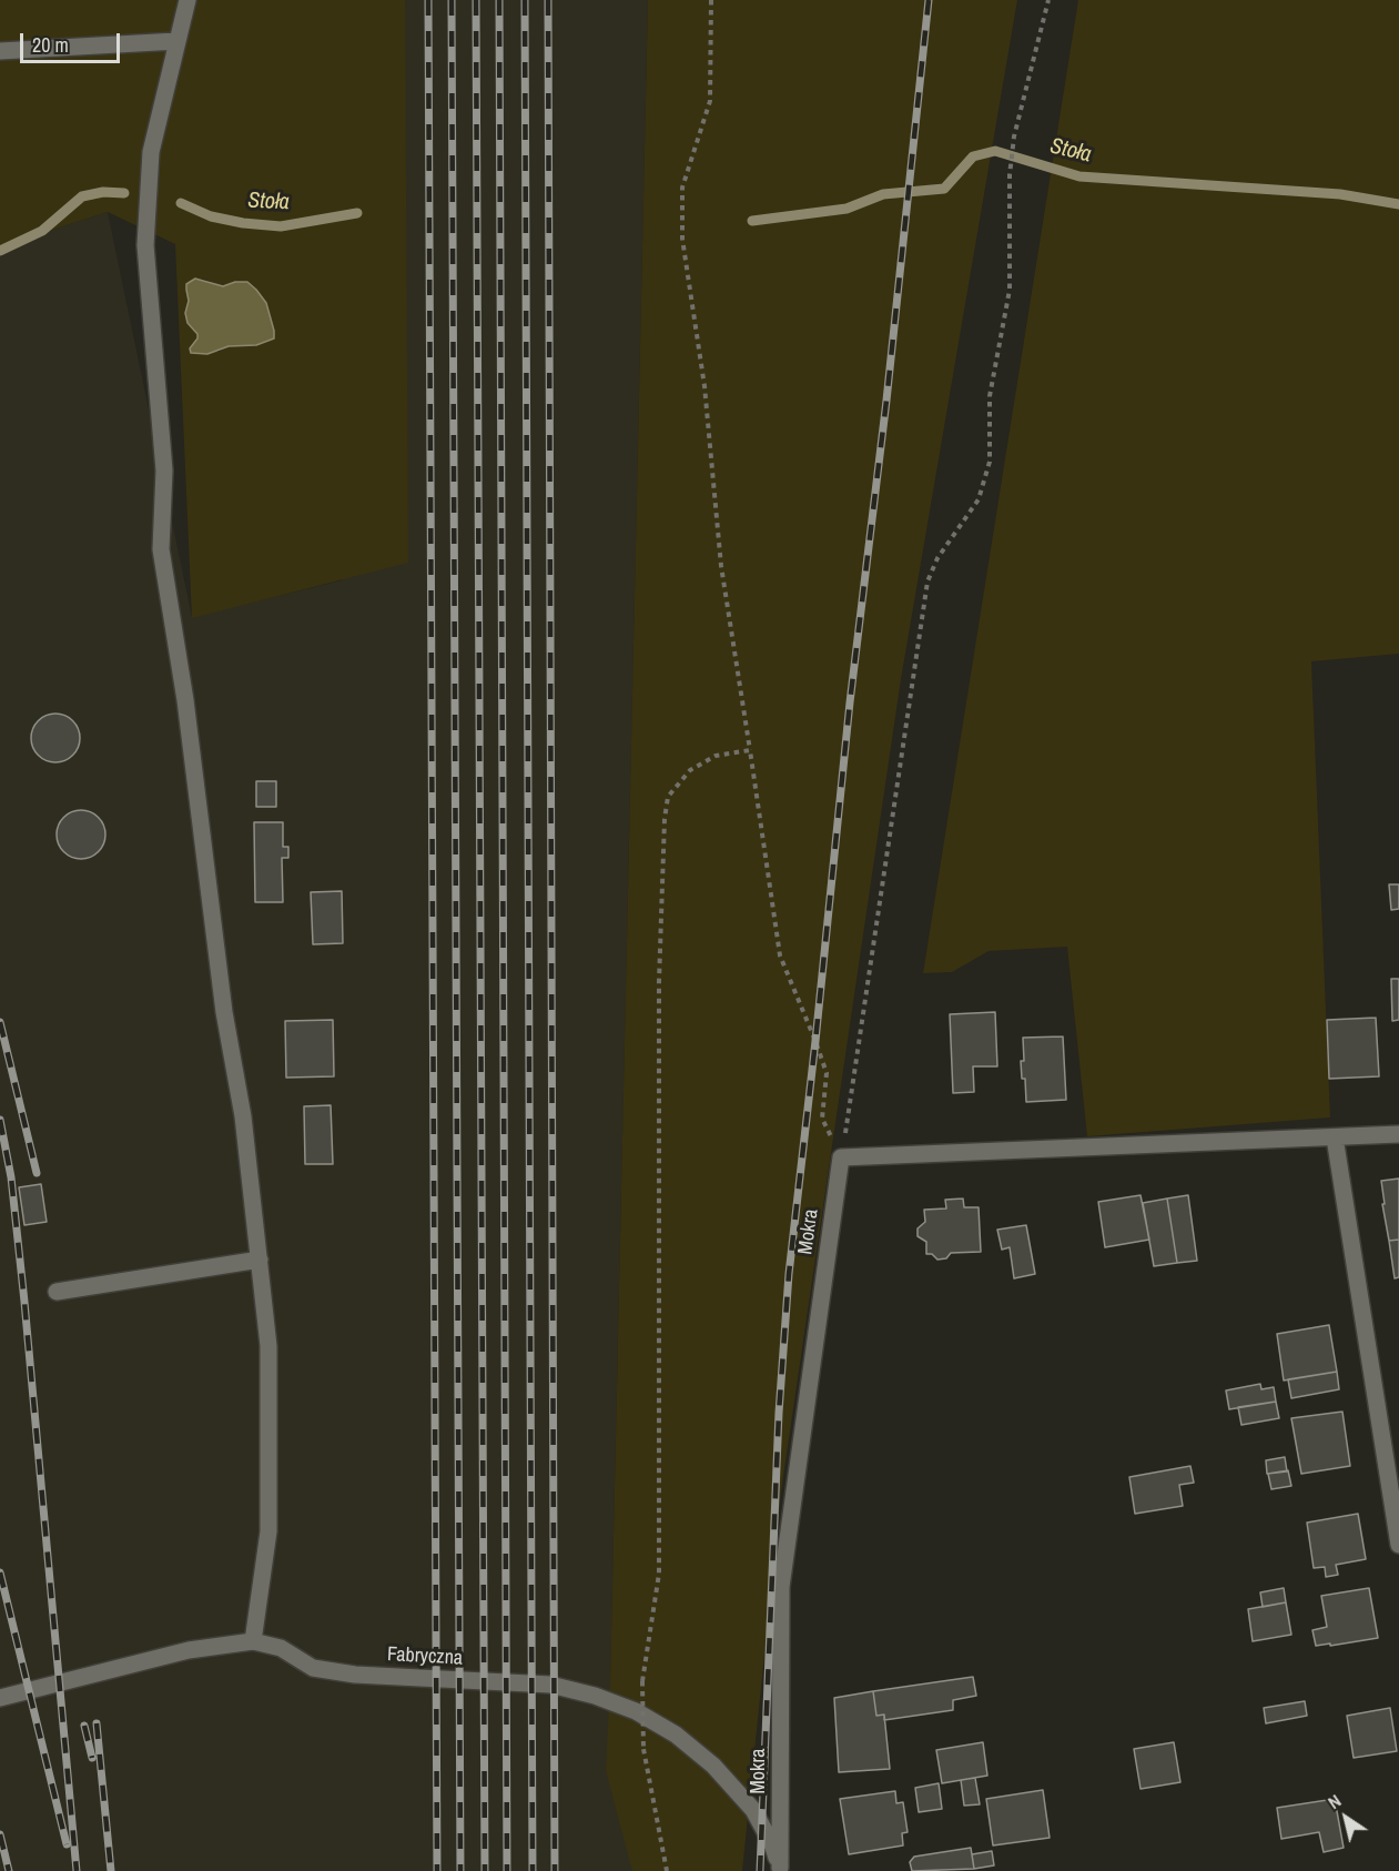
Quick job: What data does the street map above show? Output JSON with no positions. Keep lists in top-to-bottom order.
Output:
{
  "streets": {
    "street": ["Mokra", "Fabryczna"]
  },
  "crossings": [
    ["Mokra", "Fabryczna"]
  ],
  "water": ["Stoła"],
  "scale_bar": "20 m",
  "north": "top left"
}
